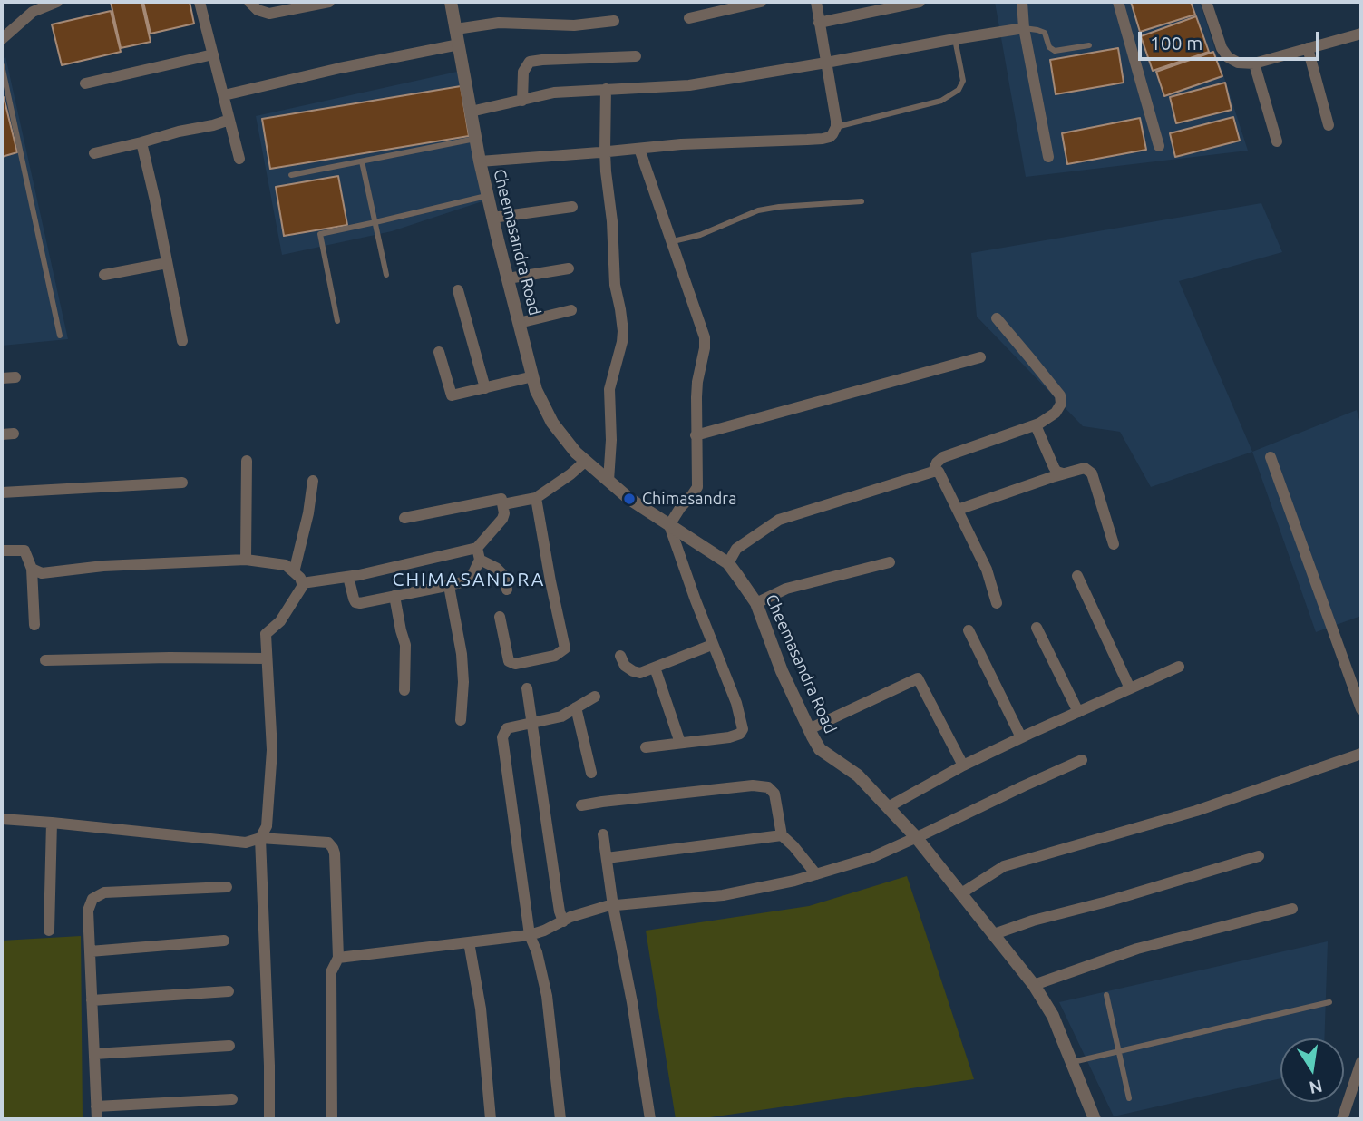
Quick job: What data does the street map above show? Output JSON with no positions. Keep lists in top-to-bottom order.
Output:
{
  "streets": {
    "street": ["Cheemasandra Road"]
  },
  "districts": ["CHIMASANDRA"],
  "places": ["Chimasandra"],
  "scale_bar": "100 m",
  "north": "bottom"
}
